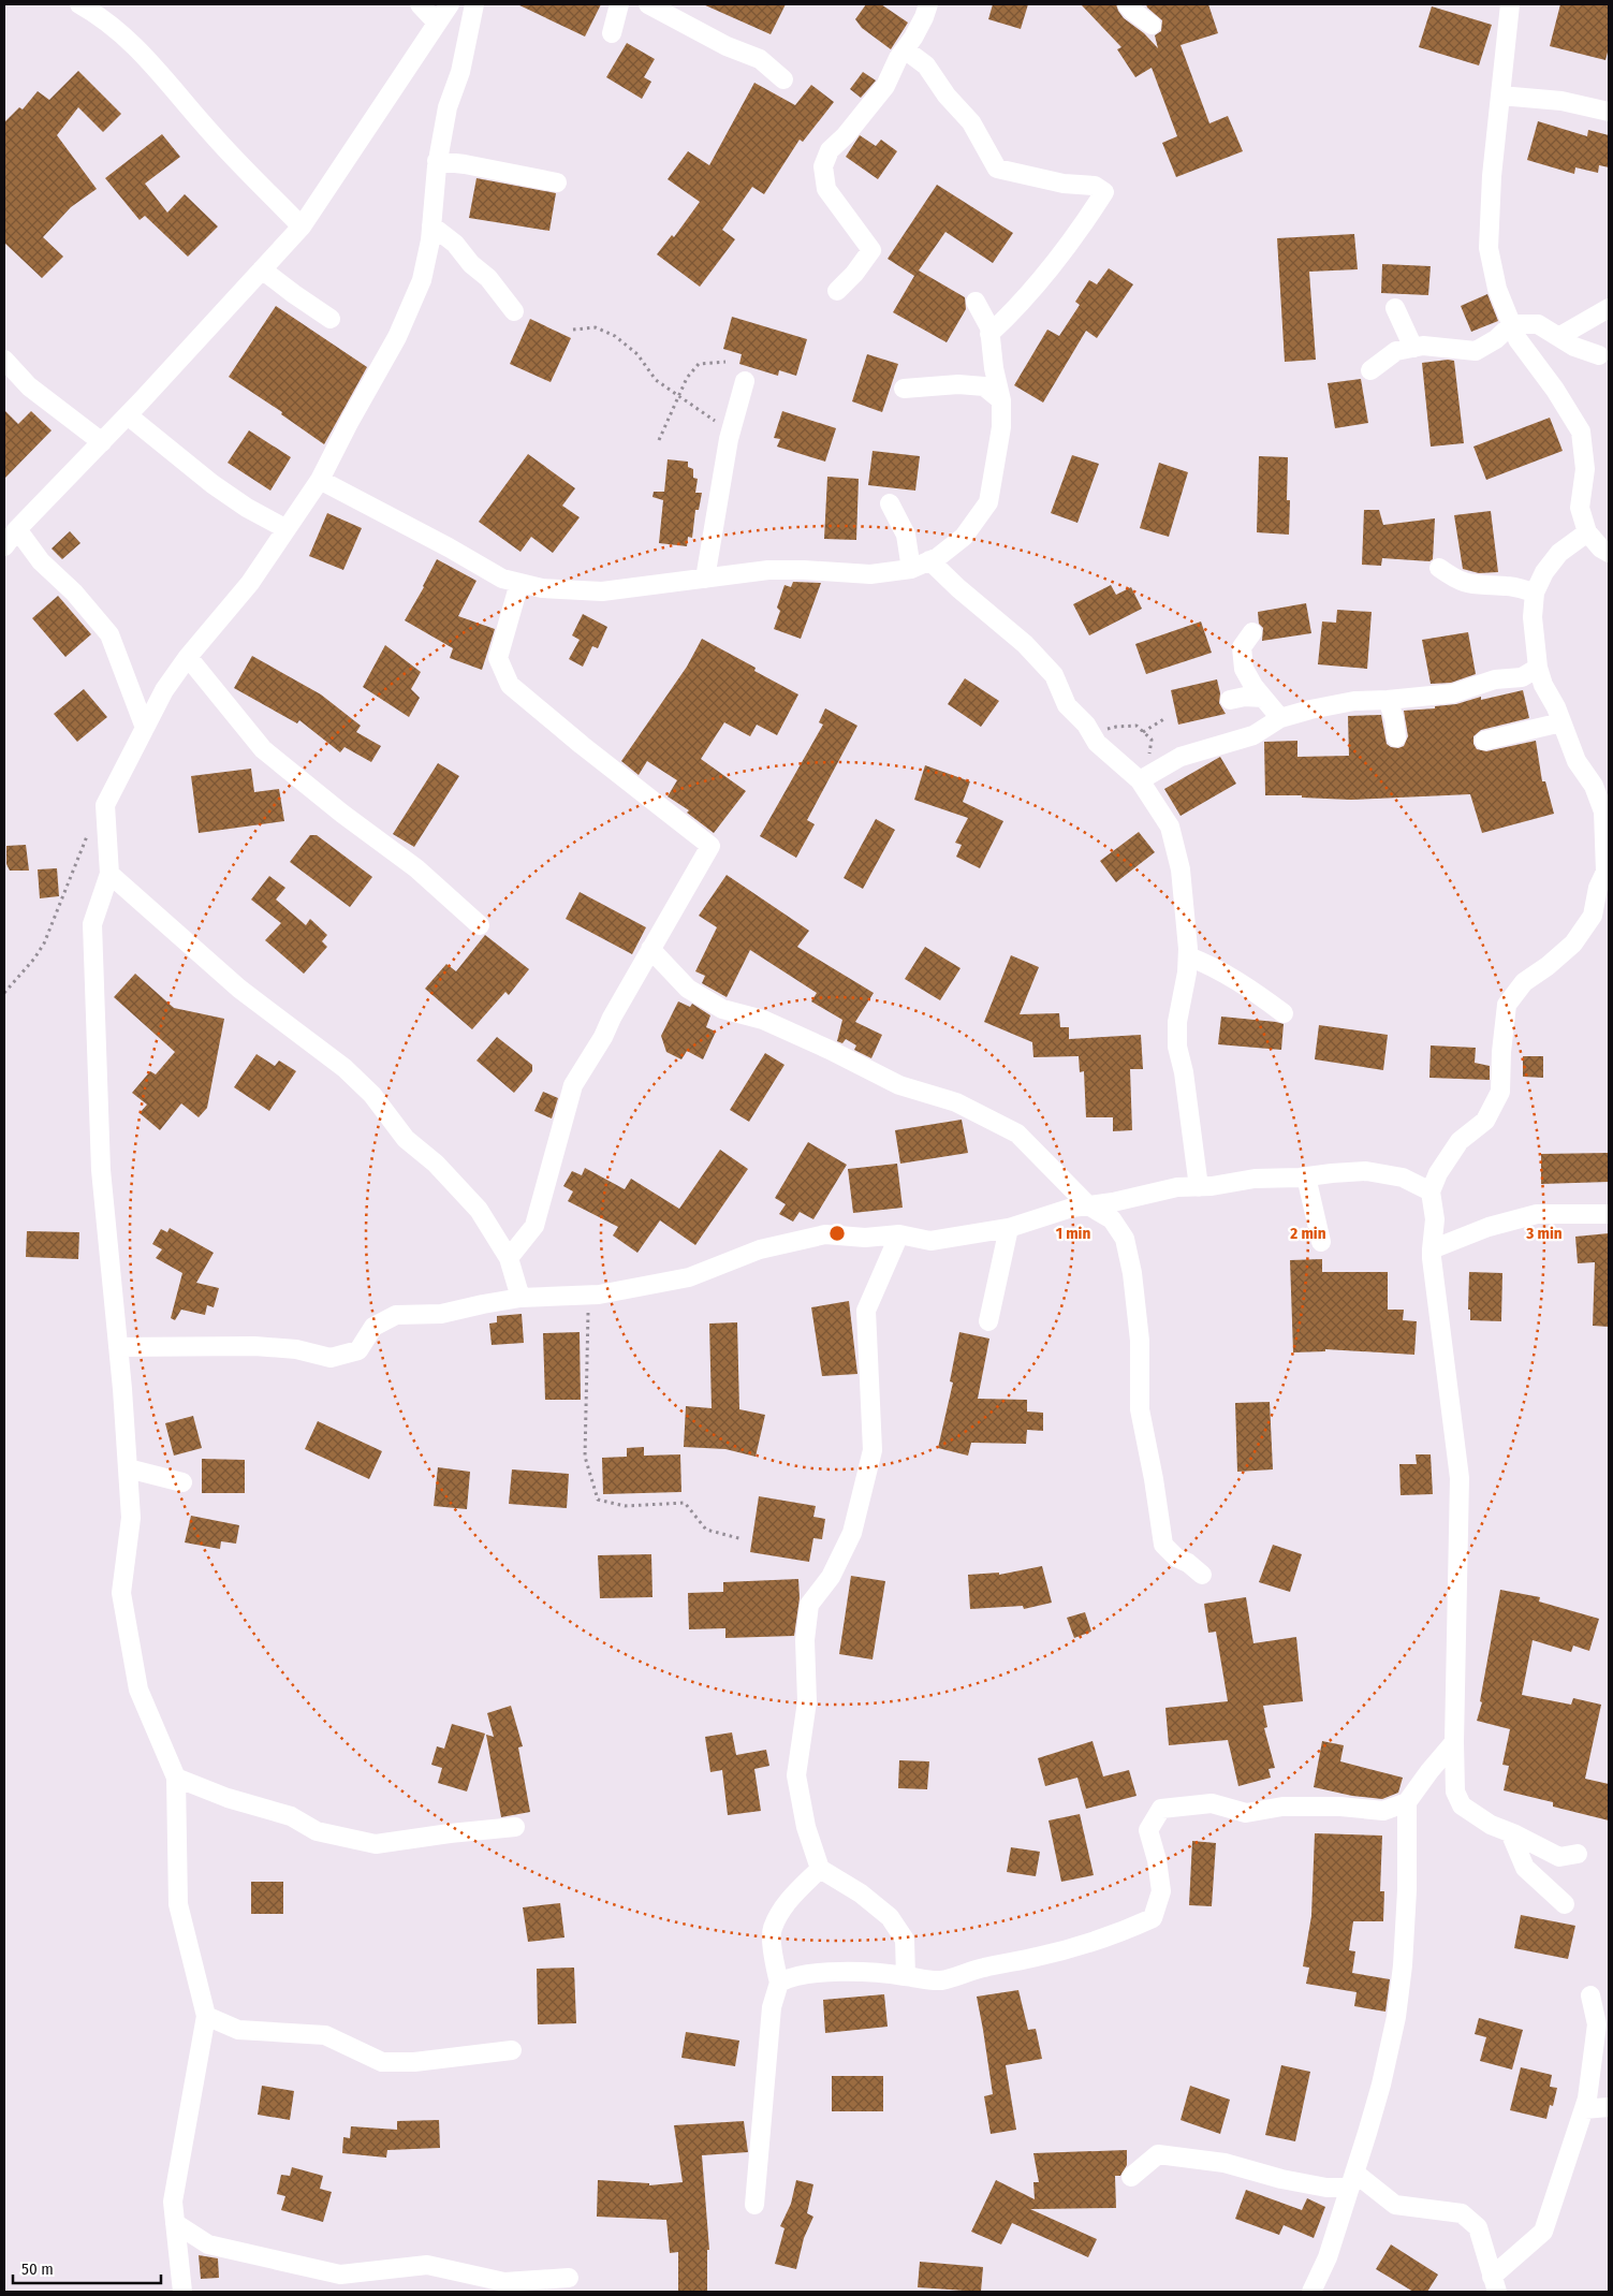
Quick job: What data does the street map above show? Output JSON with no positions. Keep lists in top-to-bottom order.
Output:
{
  "scale_bar": "50 m",
  "rings": ["1 min", "2 min", "3 min"]
}
